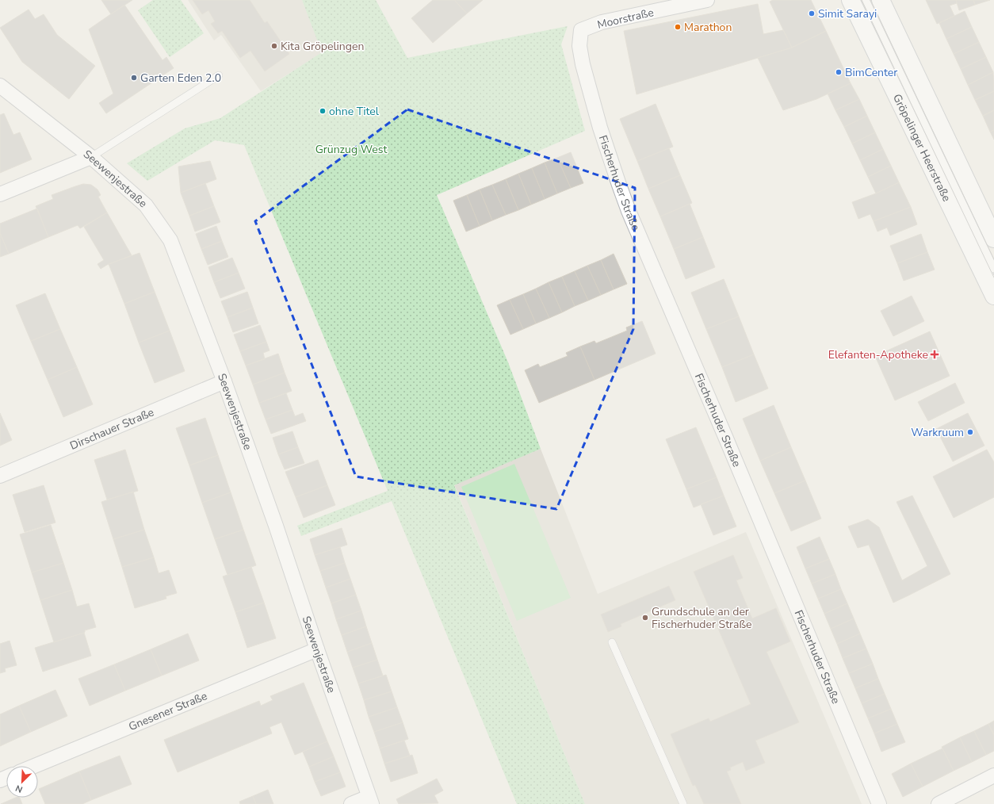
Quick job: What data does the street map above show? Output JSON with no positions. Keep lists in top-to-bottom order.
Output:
{
  "streets": {
    "main road": ["Gröpelinger Heerstraße"],
    "street": [
      "Moorstraße",
      "Seewenjestraße",
      "Fischerhuder Straße",
      "Dirschauer Straße",
      "Gnesener Straße"
    ]
  },
  "crossings": [
    ["Moorstraße", "Fischerhuder Straße"],
    ["Seewenjestraße", "Dirschauer Straße"],
    ["Seewenjestraße", "Gnesener Straße"]
  ],
  "parks": ["Grünzug West"],
  "places": {
    "other": [
      "Simit Sarayi",
      "Marathon",
      "Kita Gröpelingen",
      "BimCenter",
      "Garten Eden 2.0",
      "ohne Titel",
      "Warkruum",
      "Grundschule an der Fischerhuder Straße"
    ],
    "health": ["Elefanten-Apotheke"]
  },
  "north": "bottom left"
}
